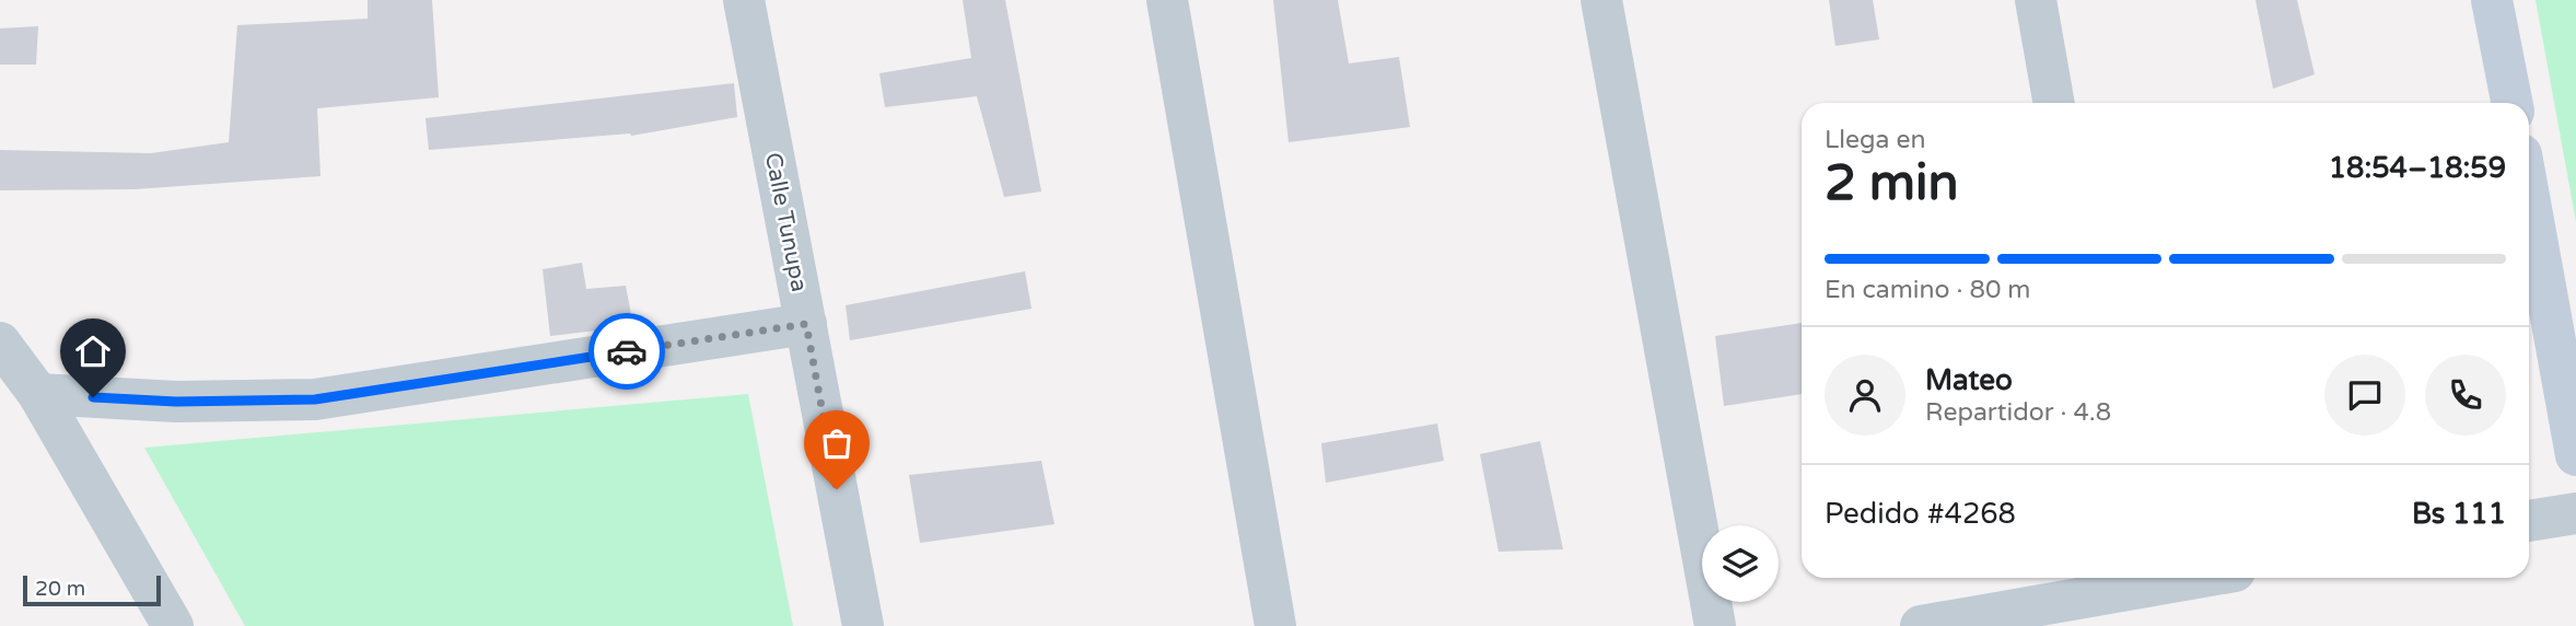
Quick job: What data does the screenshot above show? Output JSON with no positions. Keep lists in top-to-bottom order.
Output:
{
  "streets": {
    "street": ["Calle Tunupa"]
  },
  "scale_bar": "20 m",
  "page": {
    "heading": ["2 min", "Llega en", "18:54–18:59"],
    "panel": [
      "Mateo",
      "Repartidor · 4.8",
      "Pedido #4268",
      "Bs 111"
    ],
    "bar": "En camino · 80 m",
    "scale": "20 m"
  }
}
